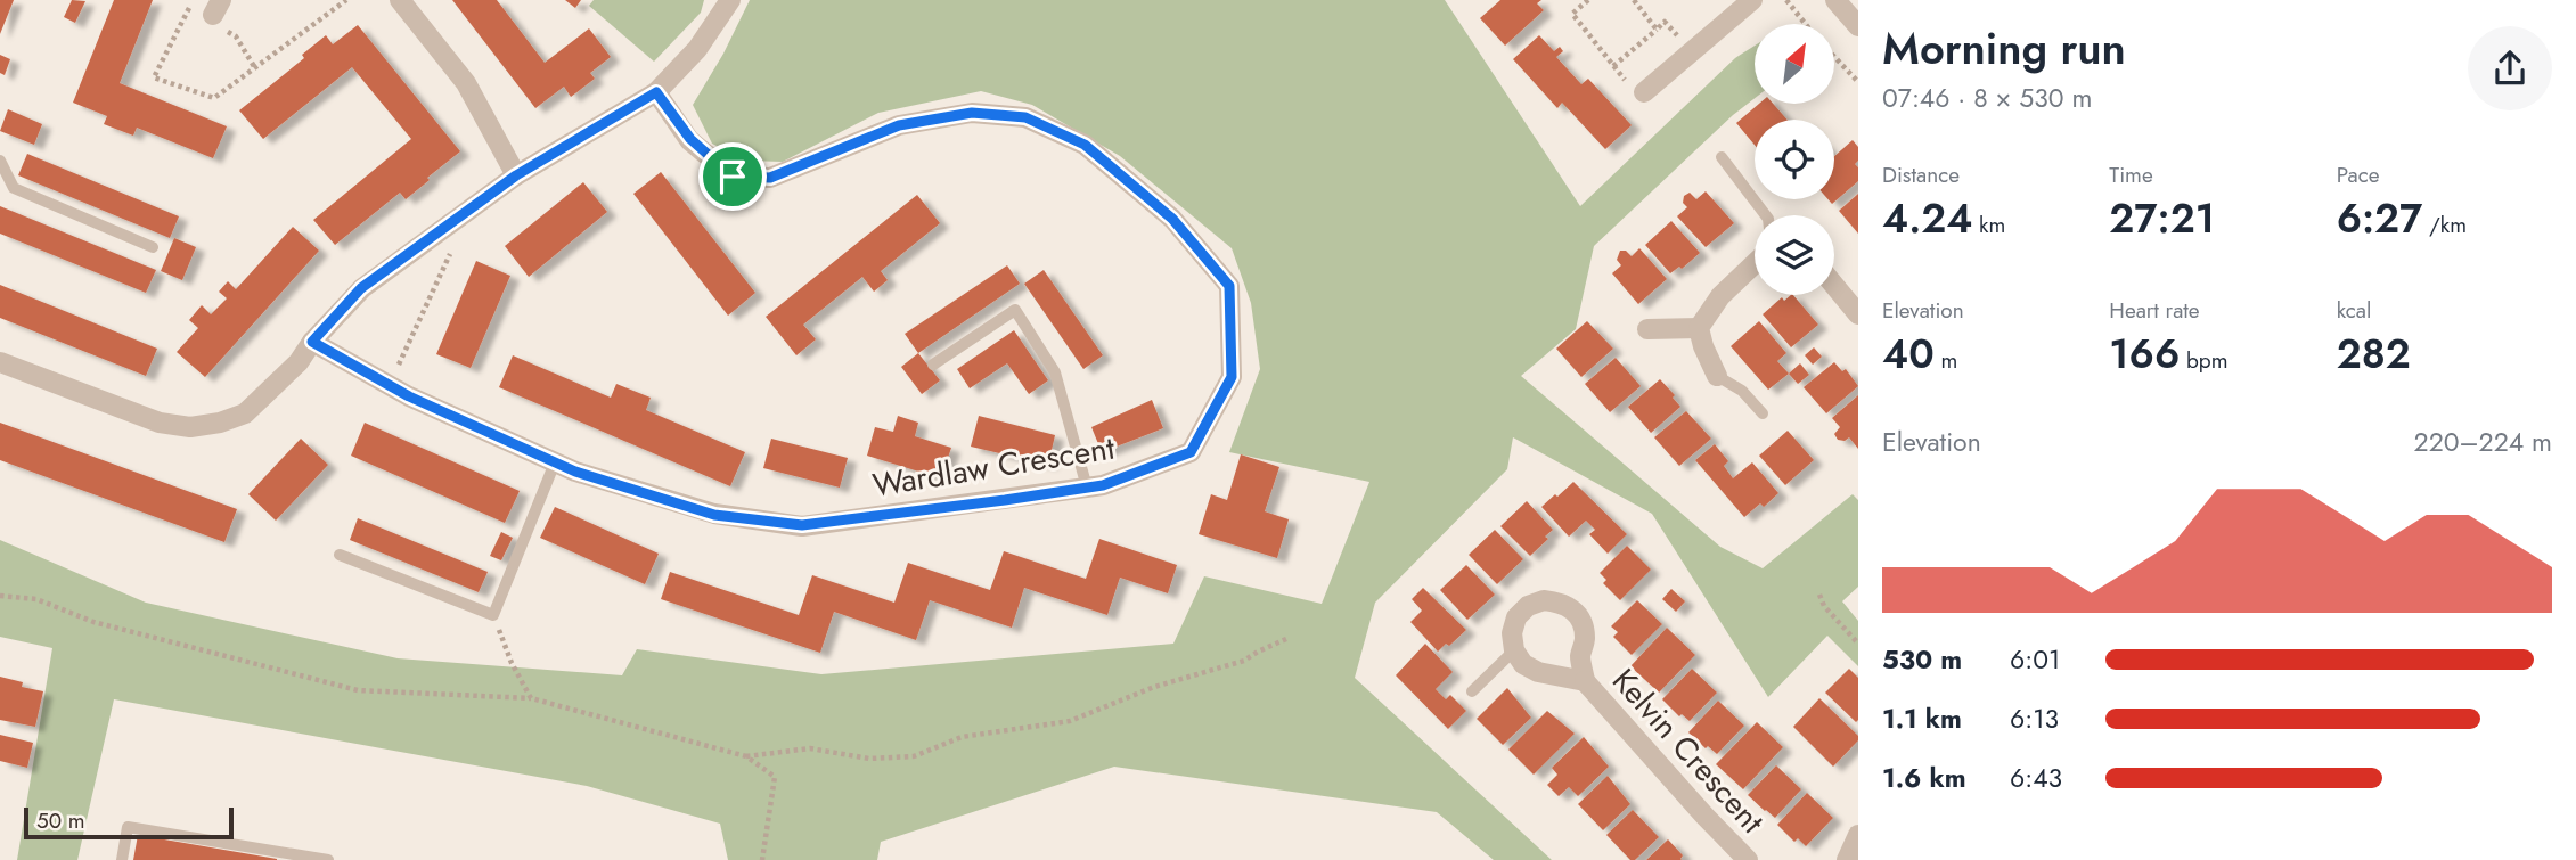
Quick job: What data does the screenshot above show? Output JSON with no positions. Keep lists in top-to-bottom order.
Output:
{
  "streets": {
    "street": ["Wardlaw Crescent", "Kelvin Crescent"]
  },
  "scale_bar": "50 m",
  "north": "top right",
  "page": {
    "heading": ["Morning run", "07:46 · 8 × 530 m"],
    "stats": [
      ["Distance", "4.24 km"],
      ["Time", "27:21"],
      ["Pace", "6:27 /km"],
      ["Elevation", "40 m"],
      ["Heart rate", "166 bpm"],
      ["kcal", "282"]
    ],
    "chart": ["Elevation", "220–224 m"],
    "list": [
      {
        "name": "530 m",
        "note": "6:01"
      },
      {
        "name": "1.1 km",
        "note": "6:13"
      },
      {
        "name": "1.6 km",
        "note": "6:43"
      }
    ],
    "scale": "50 m"
  }
}
